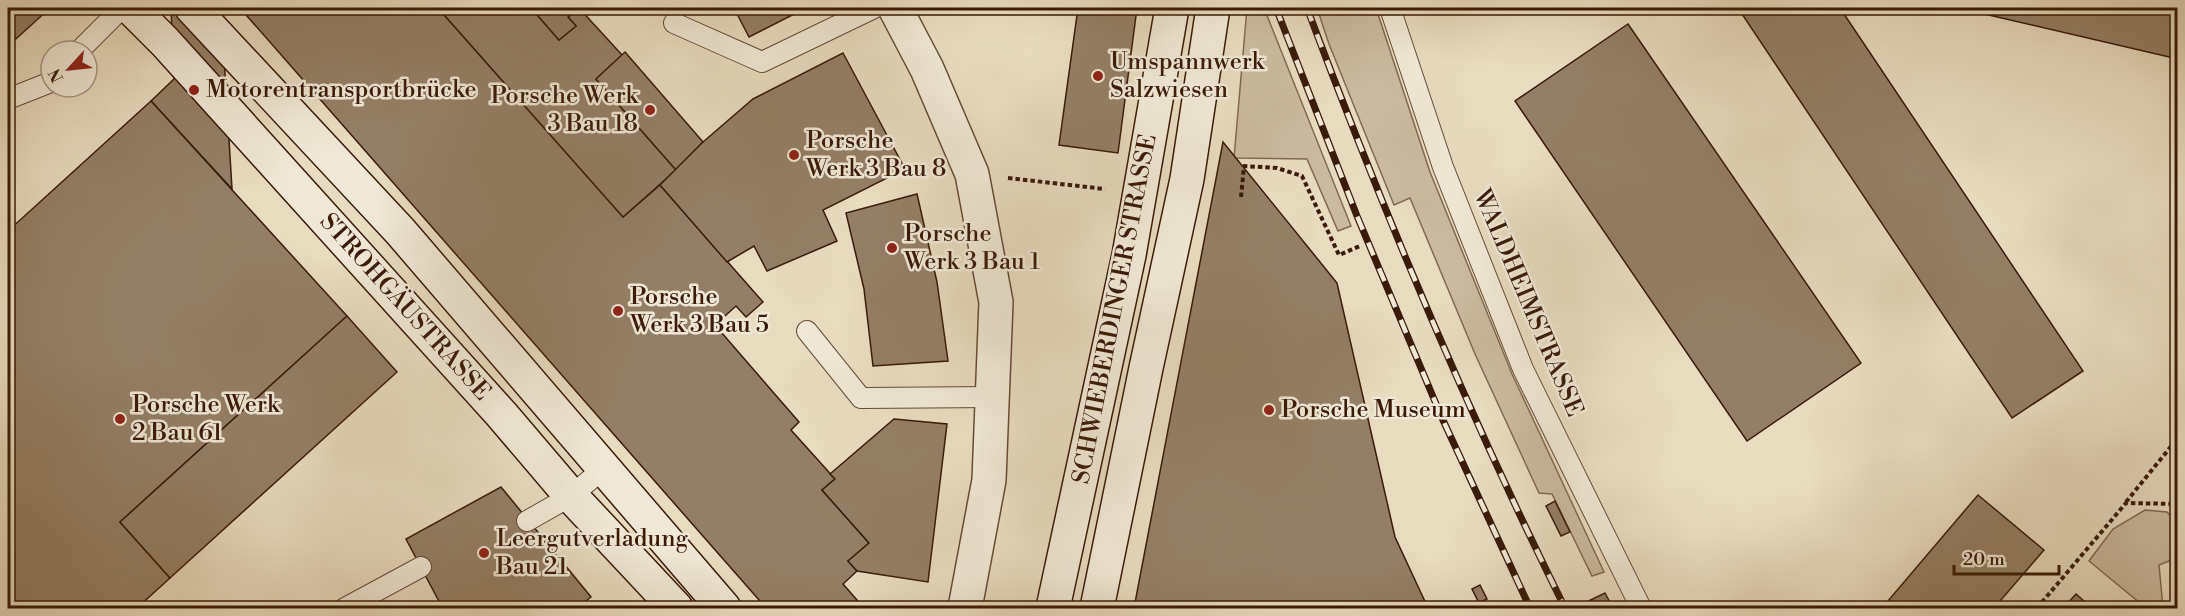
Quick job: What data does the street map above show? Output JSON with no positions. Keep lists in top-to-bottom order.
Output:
{
  "streets": {
    "main road": ["STROHGÄUSTRASSE", "SCHWIEBERDINGER STRASSE"],
    "lane": ["WALDHEIMSTRASSE"]
  },
  "places": [
    "Umspannwerk Salzwiesen",
    "Motorentransportbrücke",
    "Porsche Werk 3 Bau 18",
    "Porsche Werk 3 Bau 8",
    "Porsche Werk 3 Bau 1",
    "Porsche Werk 3 Bau 5",
    "Porsche Museum",
    "Porsche Werk 2 Bau 61",
    "Leergutverladung Bau 21"
  ],
  "scale_bar": "20 m",
  "north": "bottom left"
}
